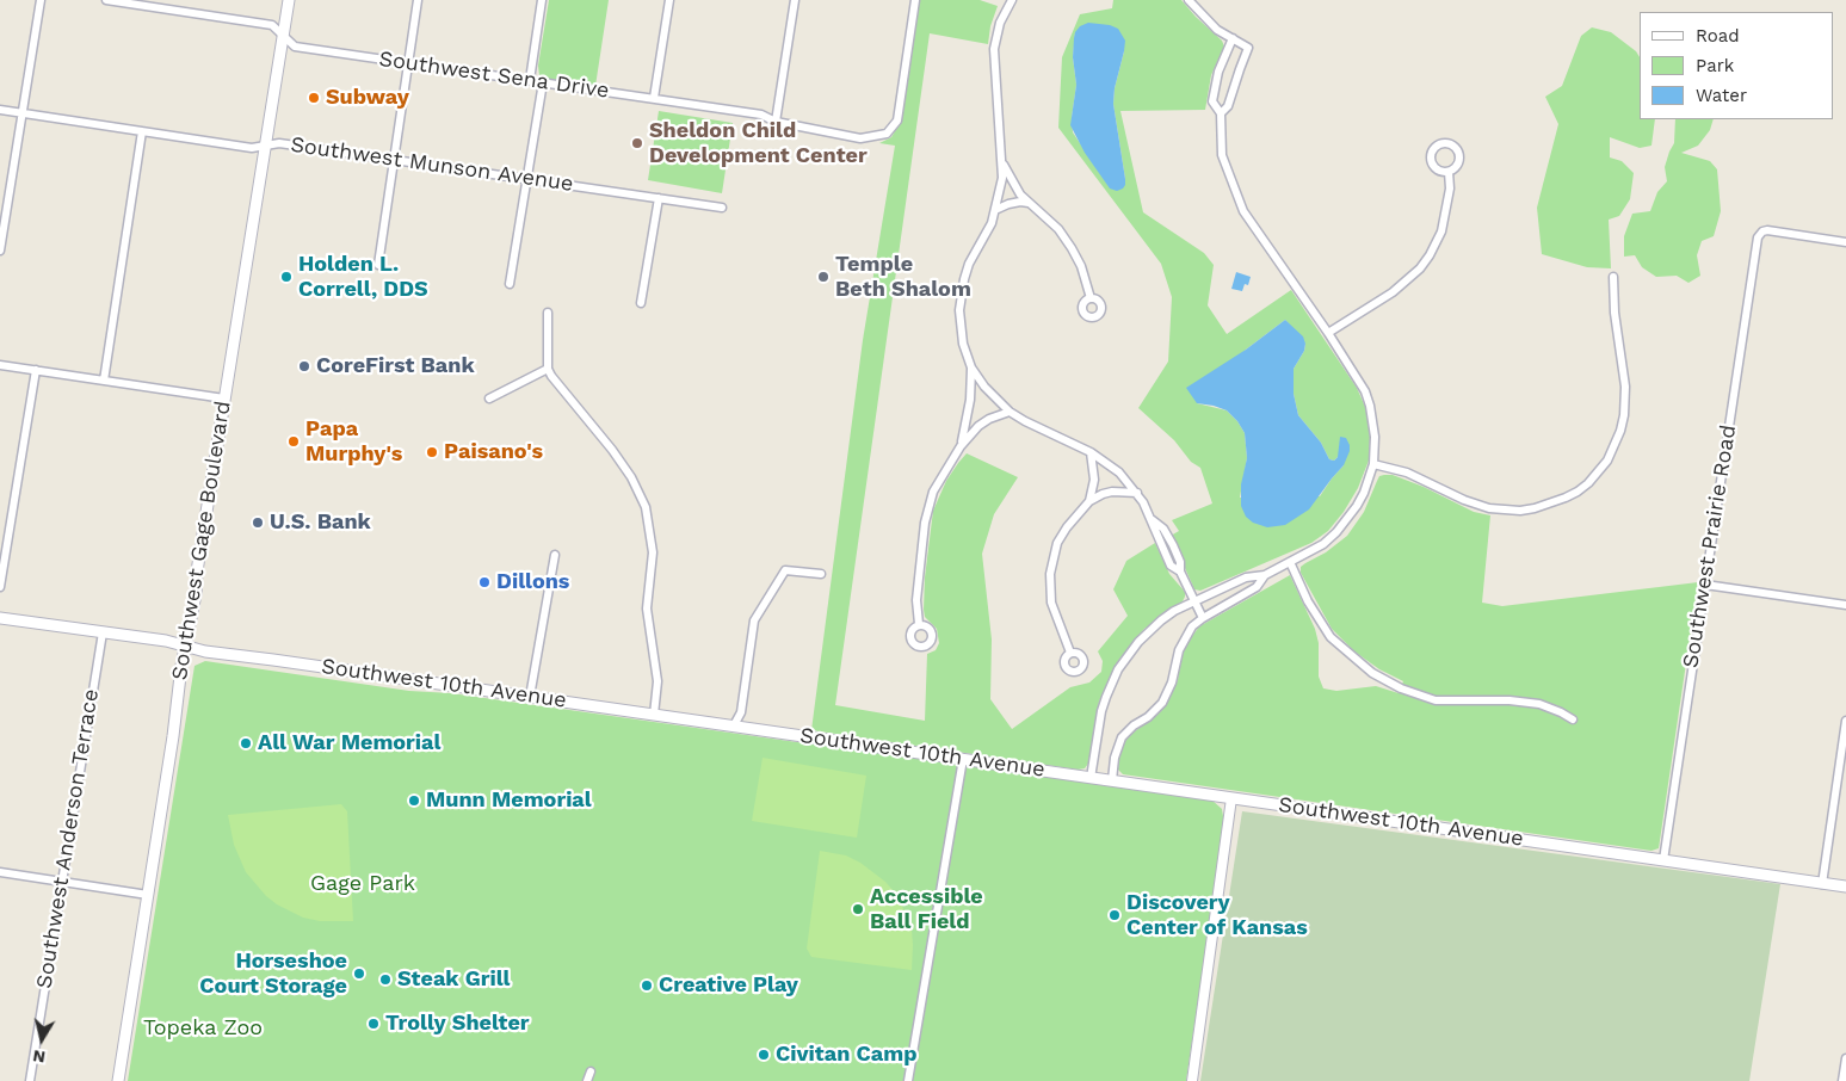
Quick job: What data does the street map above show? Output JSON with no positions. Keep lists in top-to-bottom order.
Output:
{
  "streets": {
    "main road": ["Southwest Gage Boulevard", "Southwest 10th Avenue"],
    "street": [
      "Southwest Sena Drive",
      "Southwest Munson Avenue",
      "Southwest Prairie Road",
      "Southwest Anderson Terrace"
    ]
  },
  "crossings": [
    ["Southwest Sena Drive", "Southwest Gage Boulevard"],
    ["Southwest Munson Avenue", "Southwest Gage Boulevard"],
    ["Southwest Gage Boulevard", "Southwest 10th Avenue"],
    ["Southwest Prairie Road", "Southwest 10th Avenue"],
    ["Southwest 10th Avenue", "Southwest Anderson Terrace"]
  ],
  "parks": ["Gage Park", "Topeka Zoo"],
  "places": [
    "Subway",
    "Sheldon Child Development Center",
    "Holden L. Correll, DDS",
    "Temple Beth Shalom",
    "CoreFirst Bank",
    "Papa Murphy's",
    "Paisano's",
    "U.S. Bank",
    "Dillons",
    "All War Memorial",
    "Munn Memorial",
    "Accessible Ball Field",
    "Discovery Center of Kansas",
    "Horseshoe Court Storage",
    "Steak Grill",
    "Creative Play",
    "Trolly Shelter",
    "Civitan Camp"
  ],
  "legend": ["Road", "Park", "Water"],
  "north": "bottom"
}
